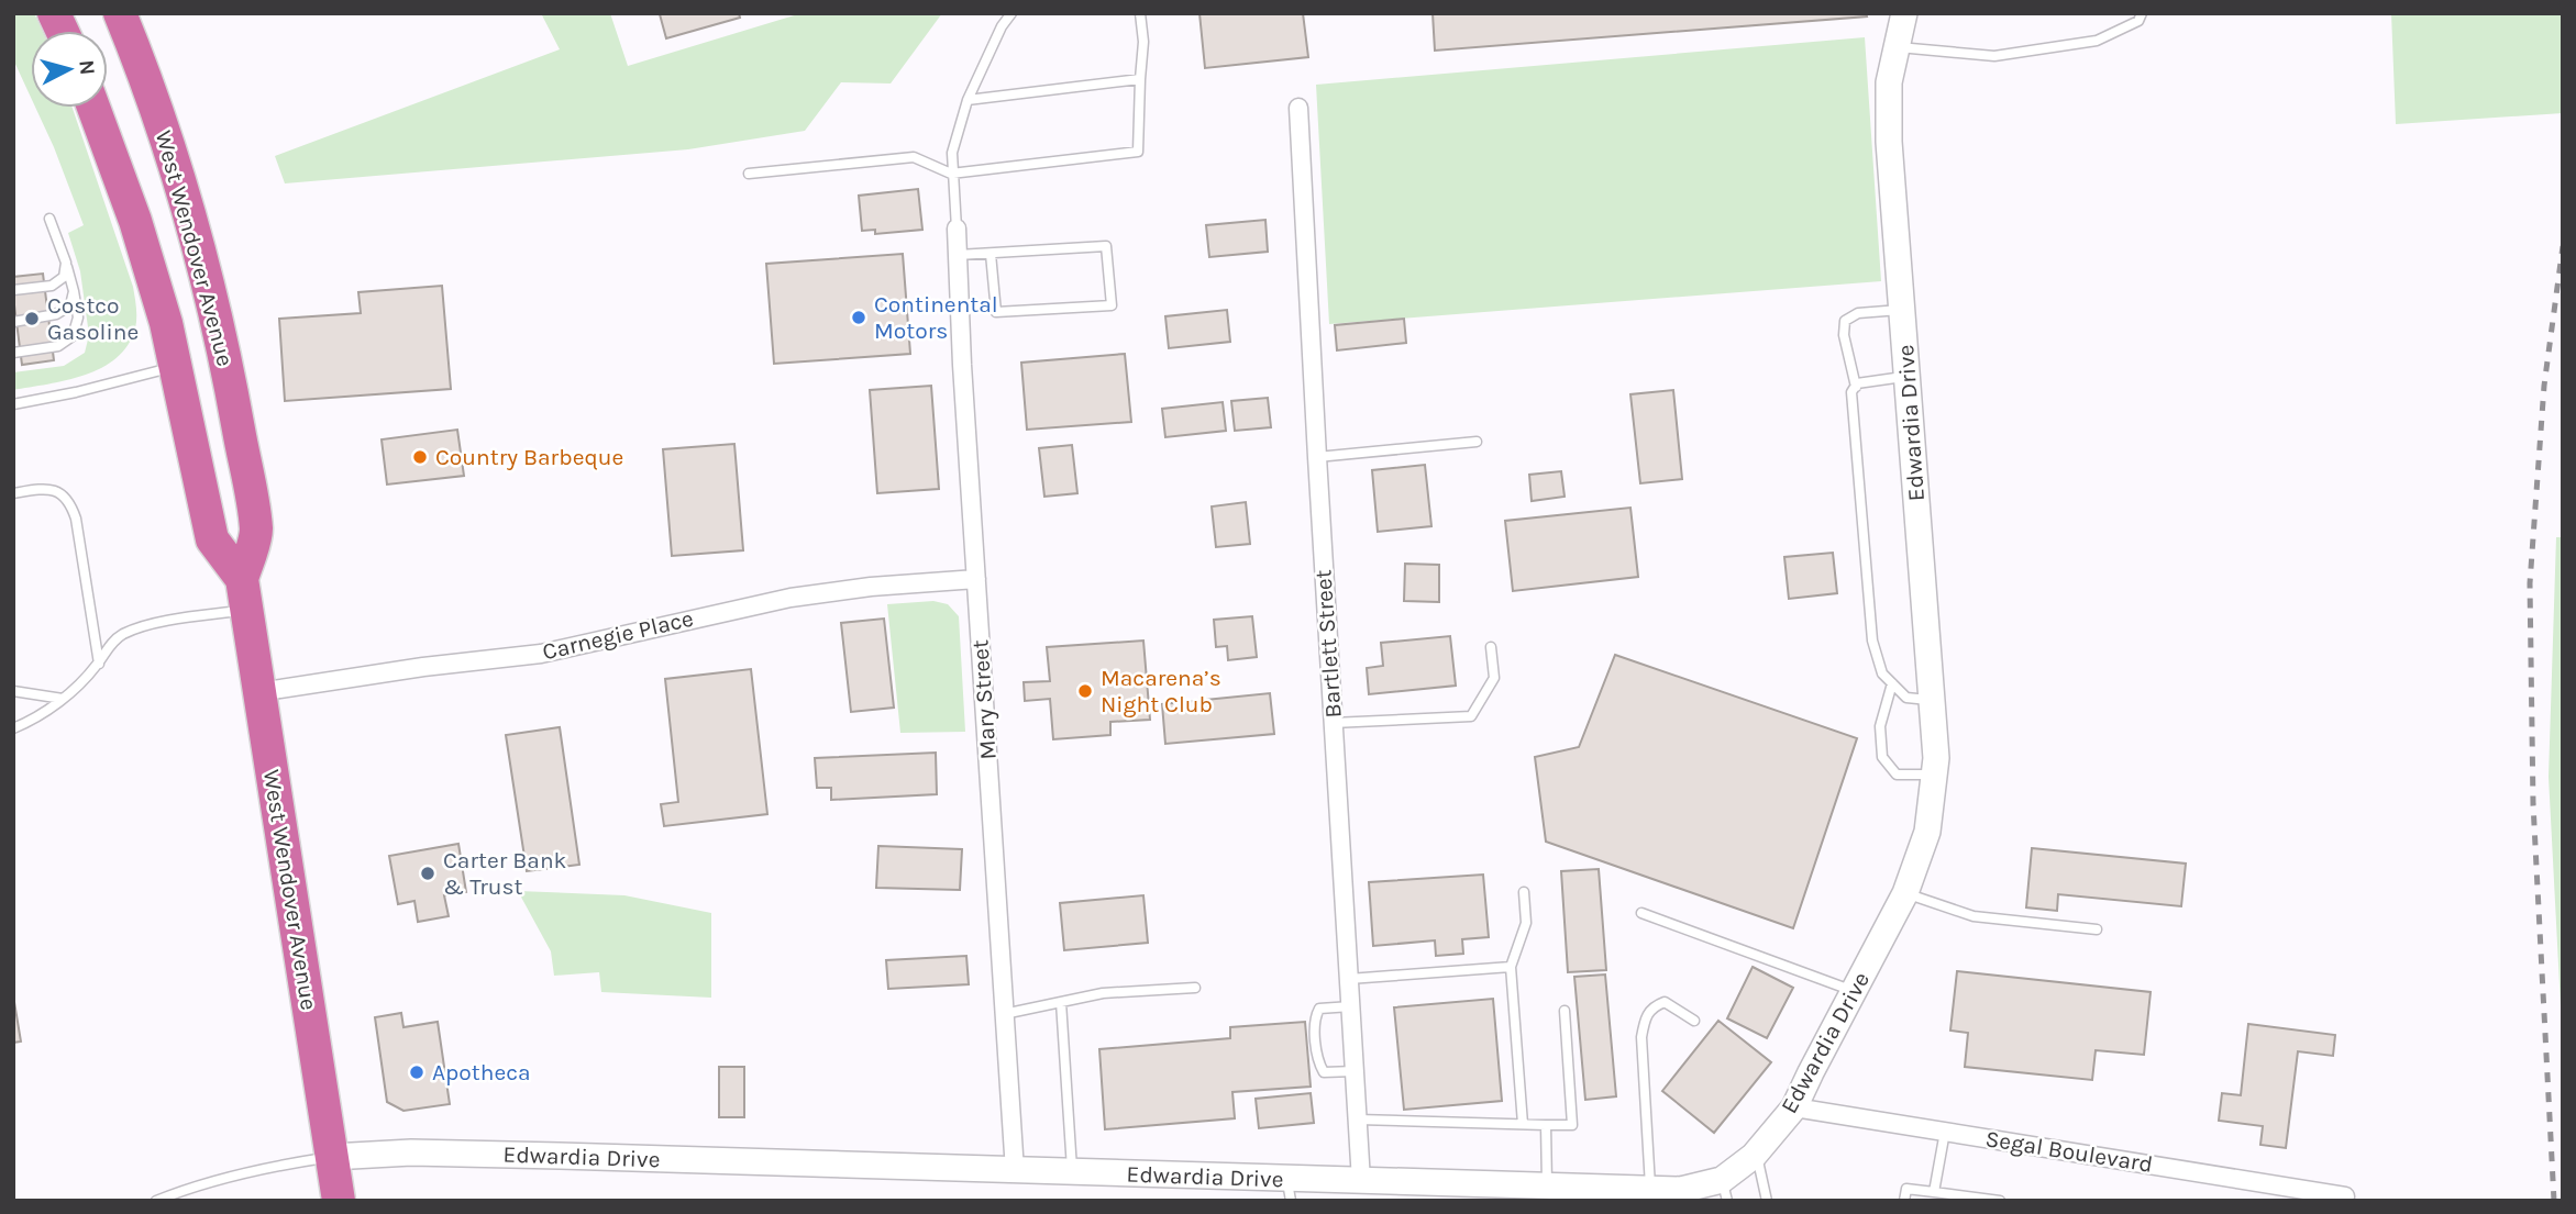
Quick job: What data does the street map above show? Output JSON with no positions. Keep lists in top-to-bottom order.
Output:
{
  "streets": {
    "highway": ["West Wendover Avenue"],
    "main road": ["Edwardia Drive"],
    "street": [
      "Carnegie Place",
      "Bartlett Street",
      "Mary Street",
      "Segal Boulevard"
    ]
  },
  "crossings": [
    ["West Wendover Avenue", "Edwardia Drive"],
    ["West Wendover Avenue", "Carnegie Place"],
    ["Edwardia Drive", "Bartlett Street"],
    ["Edwardia Drive", "Mary Street"],
    ["Edwardia Drive", "Segal Boulevard"],
    ["Carnegie Place", "Mary Street"]
  ],
  "places": [
    "Continental Motors",
    "Costco Gasoline",
    "Country Barbeque",
    "Macarena’s Night Club",
    "Carter Bank & Trust",
    "Apotheca"
  ],
  "north": "right"
}
